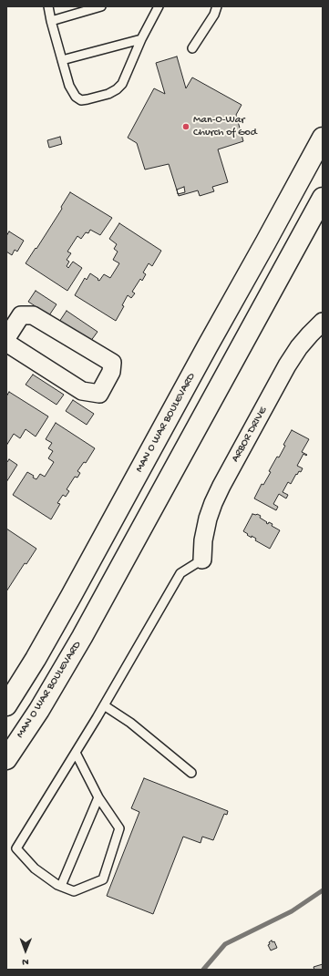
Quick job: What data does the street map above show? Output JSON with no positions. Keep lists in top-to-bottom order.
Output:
{
  "streets": {
    "main road": ["MAN O WAR BOULEVARD"],
    "street": ["ARBOR DRIVE"]
  },
  "places": ["Man-O-War Church of God"],
  "north": "bottom"
}
